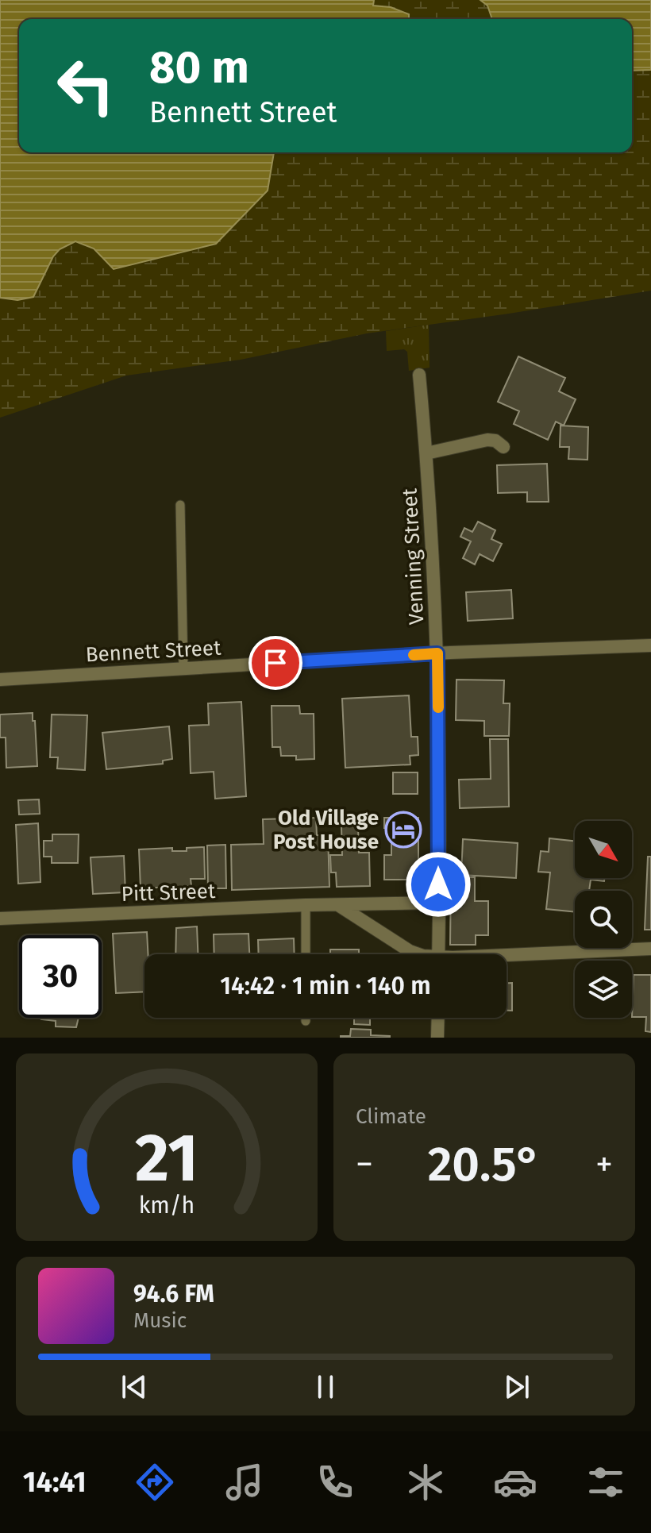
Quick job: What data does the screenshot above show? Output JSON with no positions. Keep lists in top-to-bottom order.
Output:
{
  "streets": {
    "street": ["Venning Street", "Bennett Street", "Pitt Street"]
  },
  "crossings": [
    ["Venning Street", "Bennett Street"],
    ["Venning Street", "Pitt Street"]
  ],
  "places": {
    "hotel": ["Old Village Post House"]
  },
  "north": "bottom right",
  "page": {
    "turn": ["80 m", "Bennett Street"],
    "limit": "30",
    "trip": "14:42 · 1 min · 140 m",
    "tile": "Climate",
    "heat": ["−", "20.5°", "+"],
    "song": ["94.6 FM", "Music"],
    "tabs": "14:41",
    "gauge": ["21", "km/h"]
  }
}
